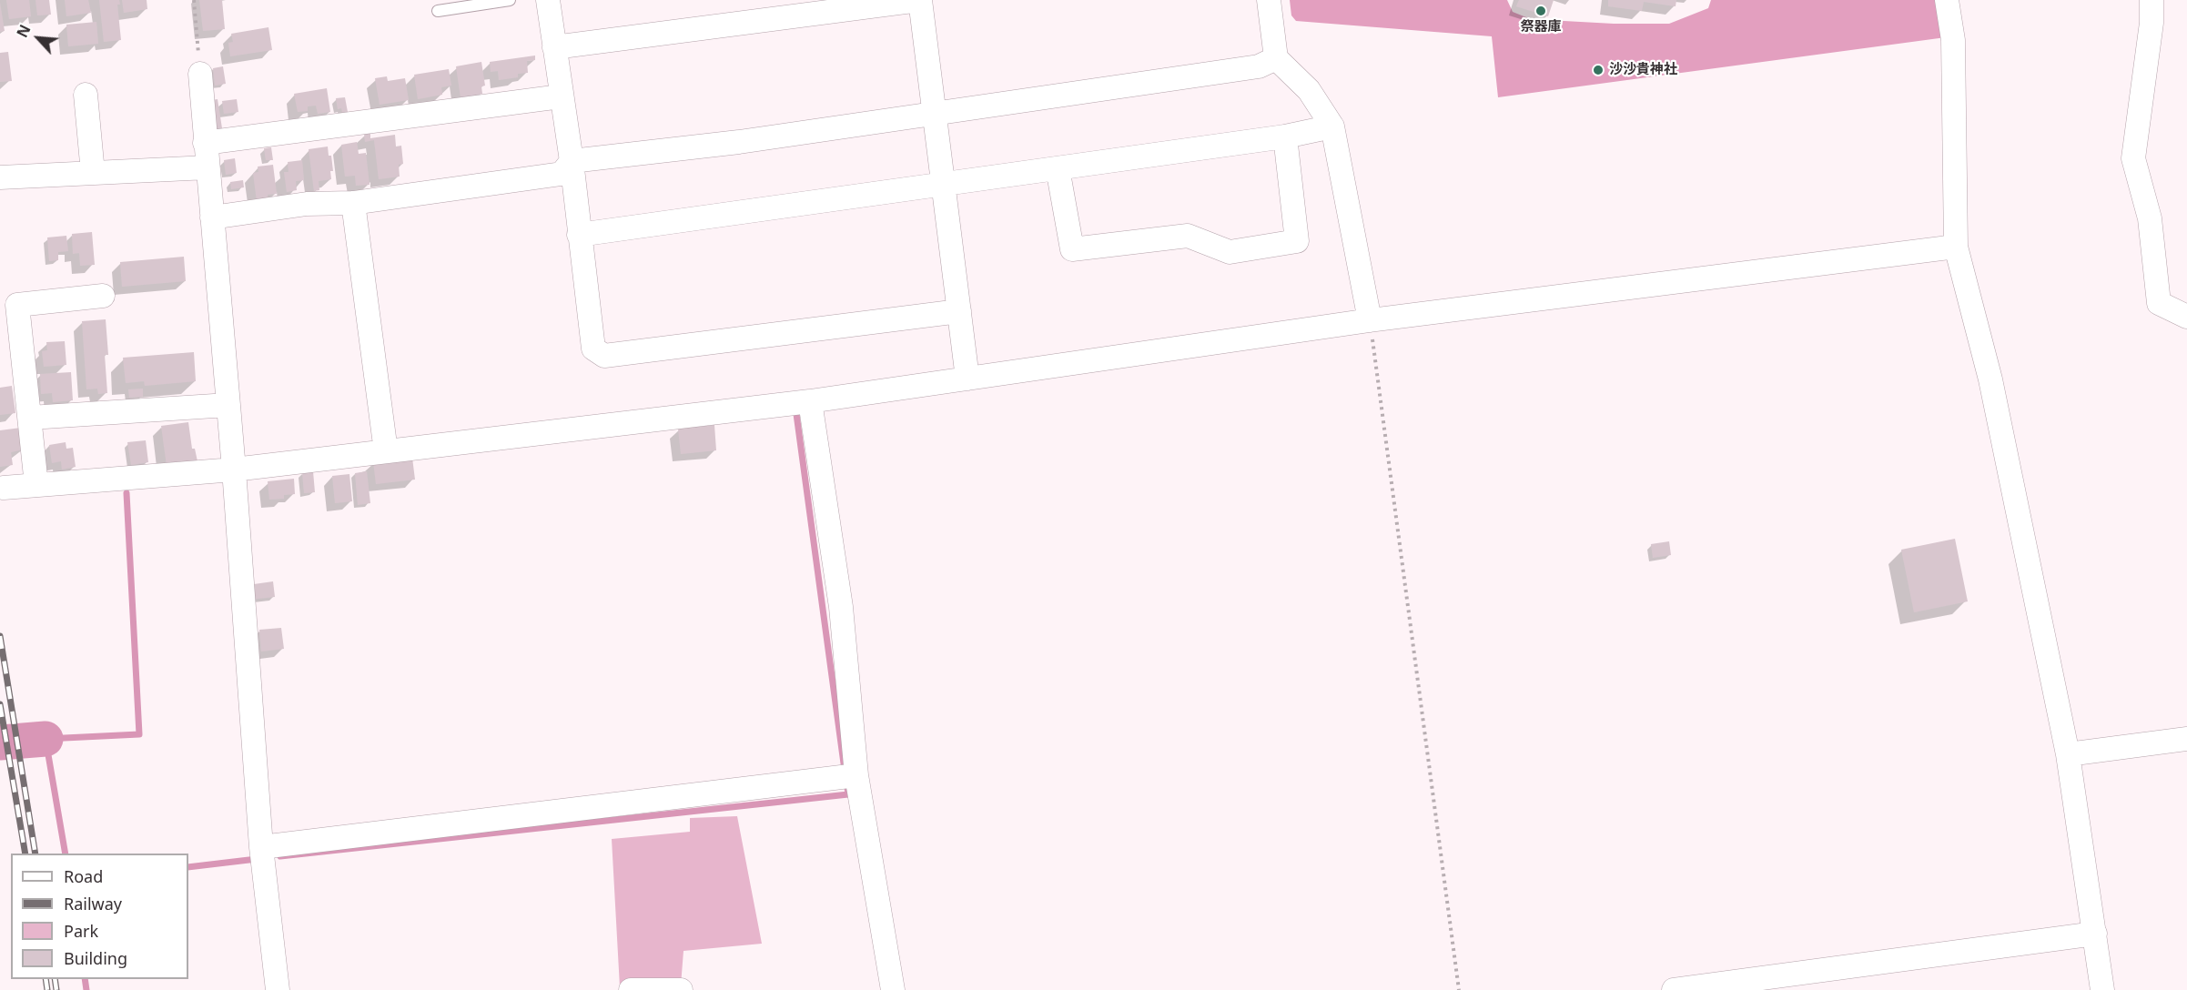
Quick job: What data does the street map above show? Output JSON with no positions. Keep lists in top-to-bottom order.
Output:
{
  "places": ["祭器庫", "沙沙貴神社"],
  "legend": [
    "Road",
    "Railway",
    "Park",
    "Building"
  ],
  "north": "top left"
}
